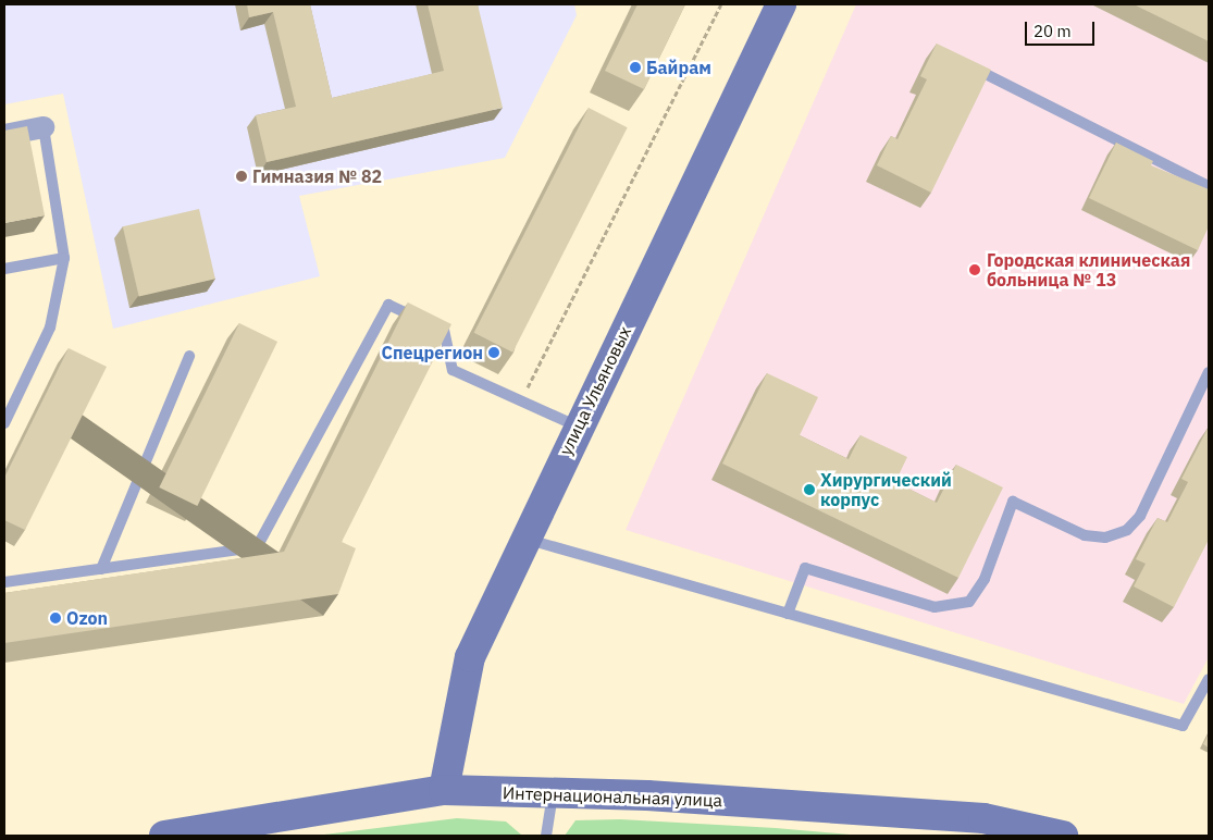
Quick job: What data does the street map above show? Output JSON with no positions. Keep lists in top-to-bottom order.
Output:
{
  "streets": {
    "main road": ["улица Ульяновых", "Интернациональная улица"]
  },
  "crossings": [
    ["улица Ульяновых", "Интернациональная улица"]
  ],
  "places": [
    "Байрам",
    "Гимназия № 82",
    "Городская клиническая больница № 13",
    "Спецрегион",
    "Хирургический корпус",
    "Ozon"
  ],
  "scale_bar": "20 m"
}
